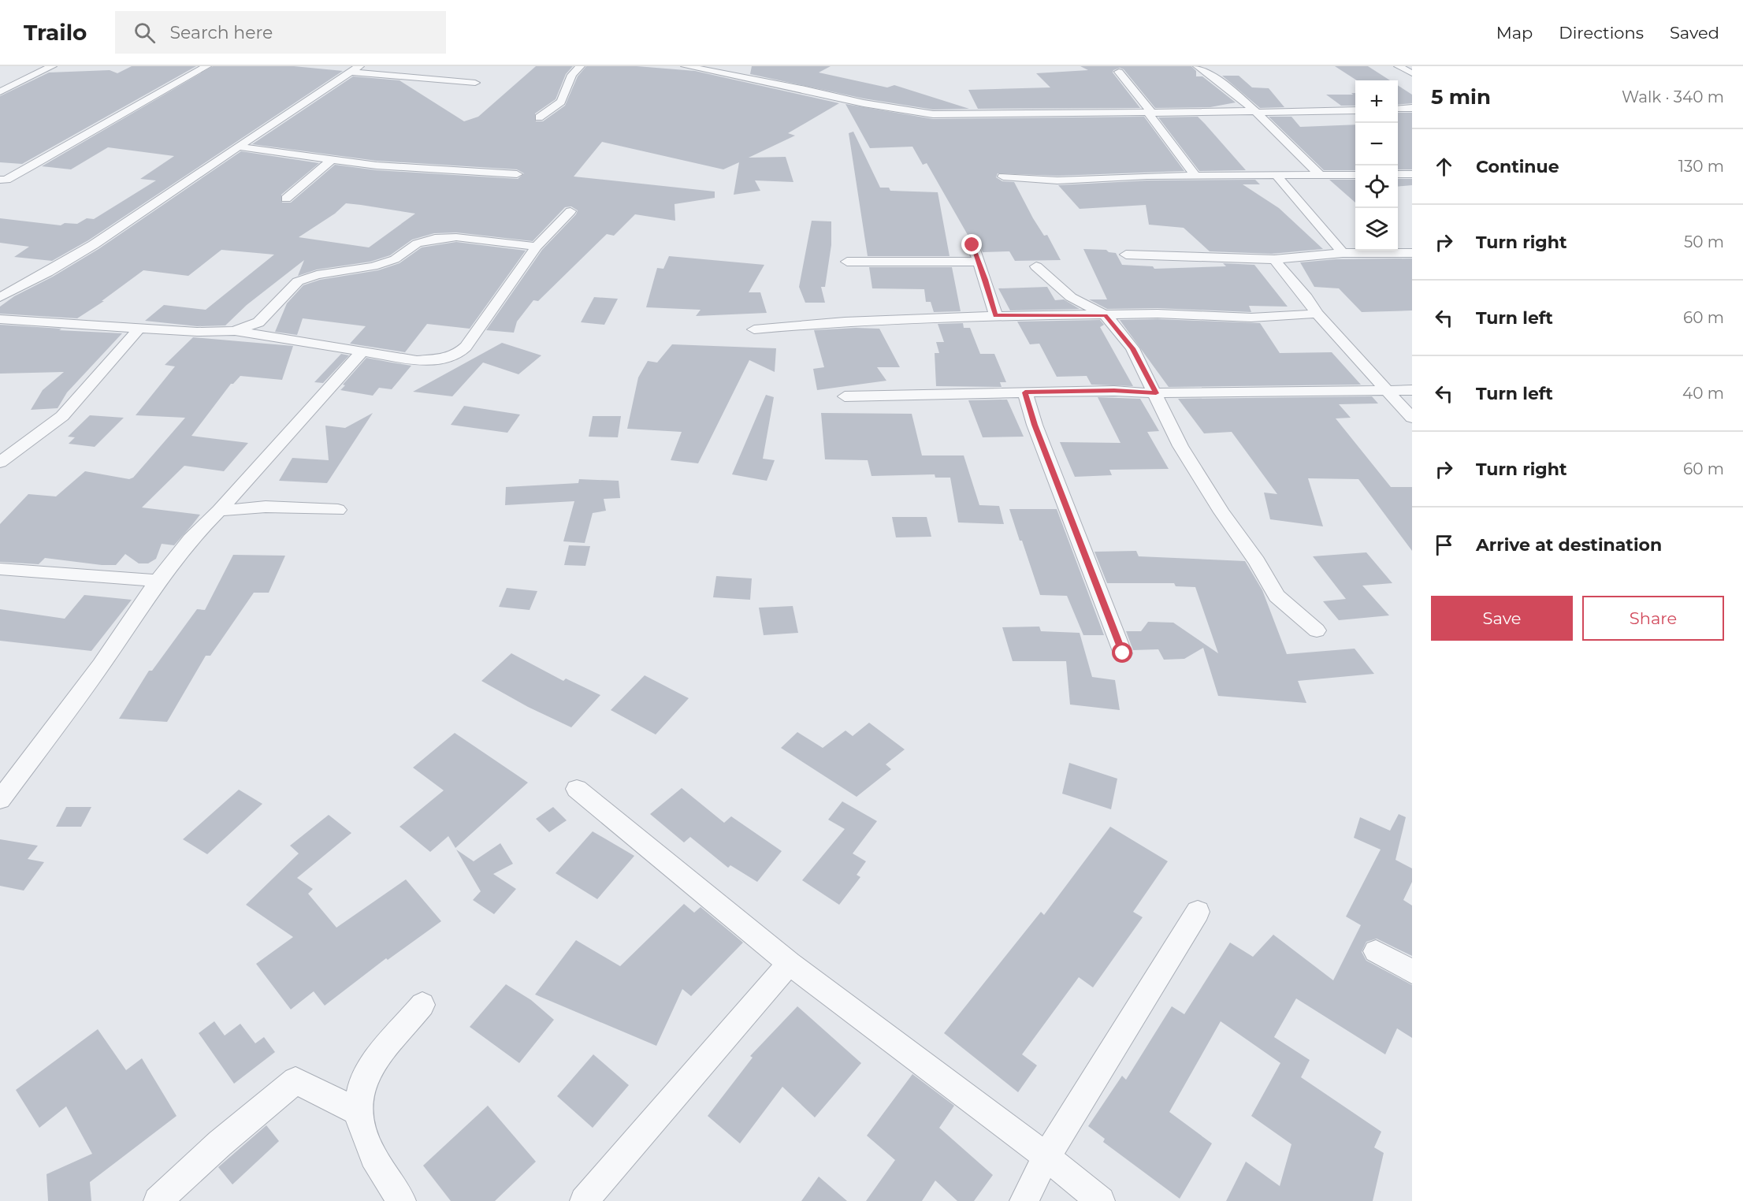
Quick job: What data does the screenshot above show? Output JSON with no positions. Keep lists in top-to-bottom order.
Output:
{
  "page": {
    "header": "Trailo",
    "search": "Search here",
    "nav": ["Map", "Directions", "Saved"],
    "heading": ["5 min", "Walk · 340 m"],
    "map_buttons": ["+", "−"],
    "list": [
      ["Continue", "130 m"],
      ["Turn right", "50 m"],
      ["Turn left", "60 m"],
      ["Turn left", "40 m"],
      ["Turn right", "60 m"],
      "Arrive at destination"
    ],
    "buttons": ["Save", "Share"]
  }
}
